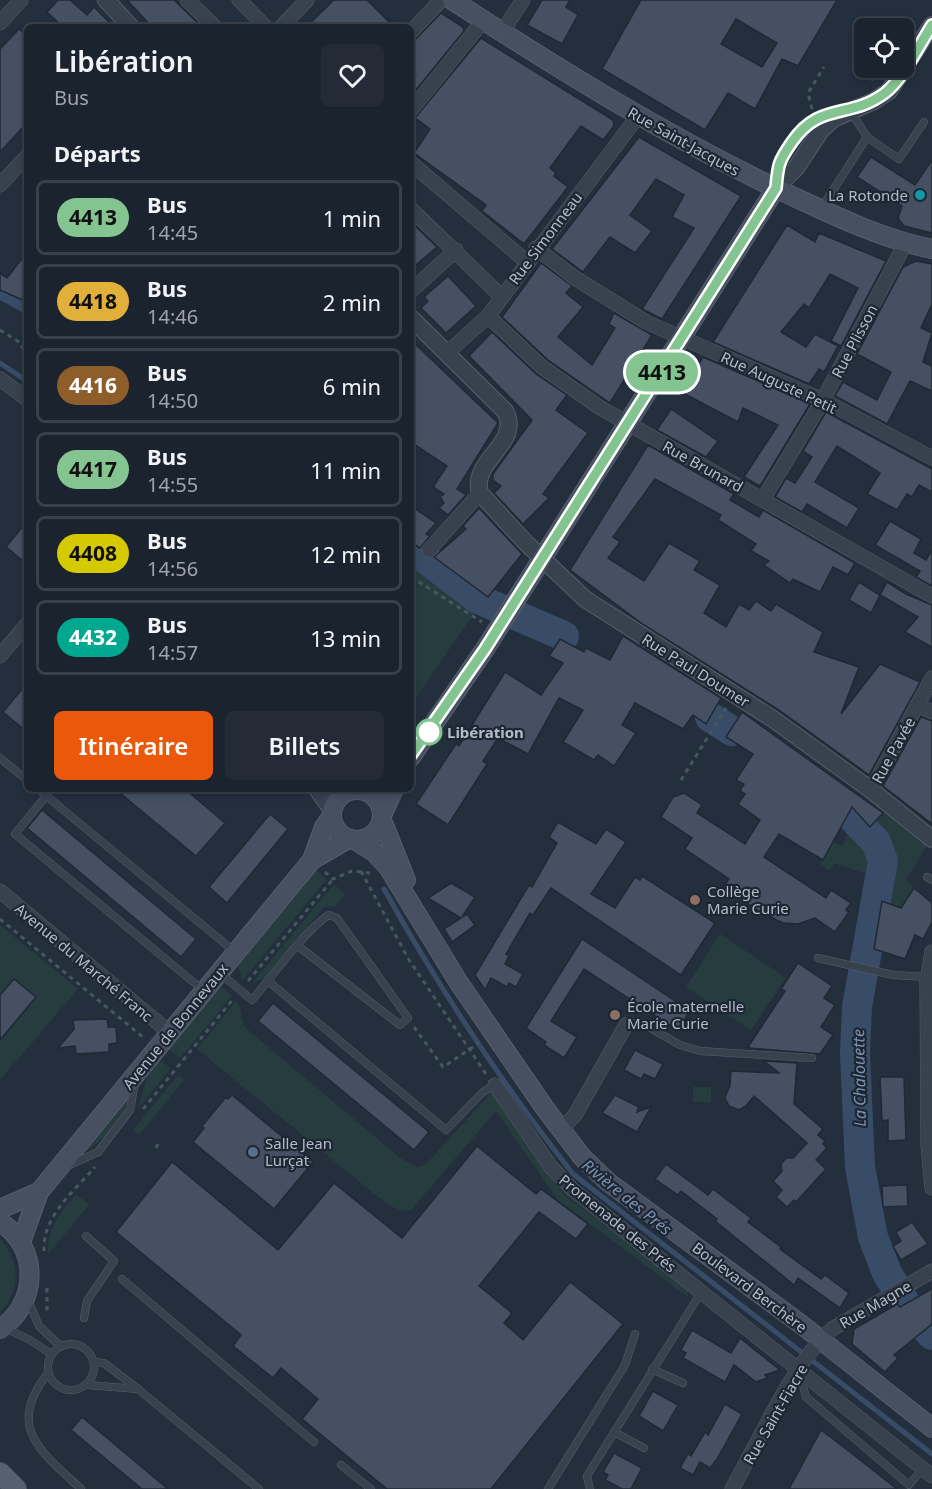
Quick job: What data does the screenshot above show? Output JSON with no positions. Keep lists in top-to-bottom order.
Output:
{
  "streets": {
    "main road": ["Rue Saint-Jacques", "Avenue de Bonnevaux", "Boulevard Berchère"],
    "street": [
      "Rue Simonneau",
      "Rue Plisson",
      "Rue Auguste Petit",
      "Rue Brunard",
      "Rue Paul Doumer",
      "Rue Pavée",
      "Avenue du Marché Franc",
      "Promenade des Prés",
      "Rue Magne",
      "Rue Saint-Fiacre"
    ]
  },
  "crossings": [
    ["Rue Saint-Jacques", "Rue Simonneau"],
    ["Rue Saint-Jacques", "Rue Plisson"],
    ["Rue Simonneau", "Rue Auguste Petit"],
    ["Rue Simonneau", "Rue Brunard"],
    ["Rue Plisson", "Rue Auguste Petit"],
    ["Rue Plisson", "Rue Brunard"],
    ["Rue Paul Doumer", "Rue Pavée"],
    ["Avenue du Marché Franc", "Avenue de Bonnevaux"],
    ["Avenue de Bonnevaux", "Boulevard Berchère"],
    ["Promenade des Prés", "Rue Saint-Fiacre"],
    ["Boulevard Berchère", "Rue Magne"],
    ["Boulevard Berchère", "Rue Saint-Fiacre"],
    ["Rue Magne", "Rue Saint-Fiacre"]
  ],
  "water": ["La Chalouette", "Rivière des Prés"],
  "places": [
    "La Rotonde",
    "Libération",
    "Collège Marie Curie",
    "École maternelle Marie Curie",
    "Salle Jean Lurçat"
  ],
  "lines": ["bus line 4413"],
  "page": {
    "on_map": "4413",
    "heading": [
      ["Libération", "Bus"],
      "Départs"
    ],
    "list": [
      {
        "mark": "4413",
        "name": "Bus",
        "note": "14:45",
        "value": "1 min"
      },
      {
        "mark": "4418",
        "name": "Bus",
        "note": "14:46",
        "value": "2 min"
      },
      {
        "mark": "4416",
        "name": "Bus",
        "note": "14:50",
        "value": "6 min"
      },
      {
        "mark": "4417",
        "name": "Bus",
        "note": "14:55",
        "value": "11 min"
      },
      {
        "mark": "4408",
        "name": "Bus",
        "note": "14:56",
        "value": "12 min"
      },
      {
        "mark": "4432",
        "name": "Bus",
        "note": "14:57",
        "value": "13 min"
      }
    ],
    "buttons": ["Itinéraire", "Billets"]
  }
}
